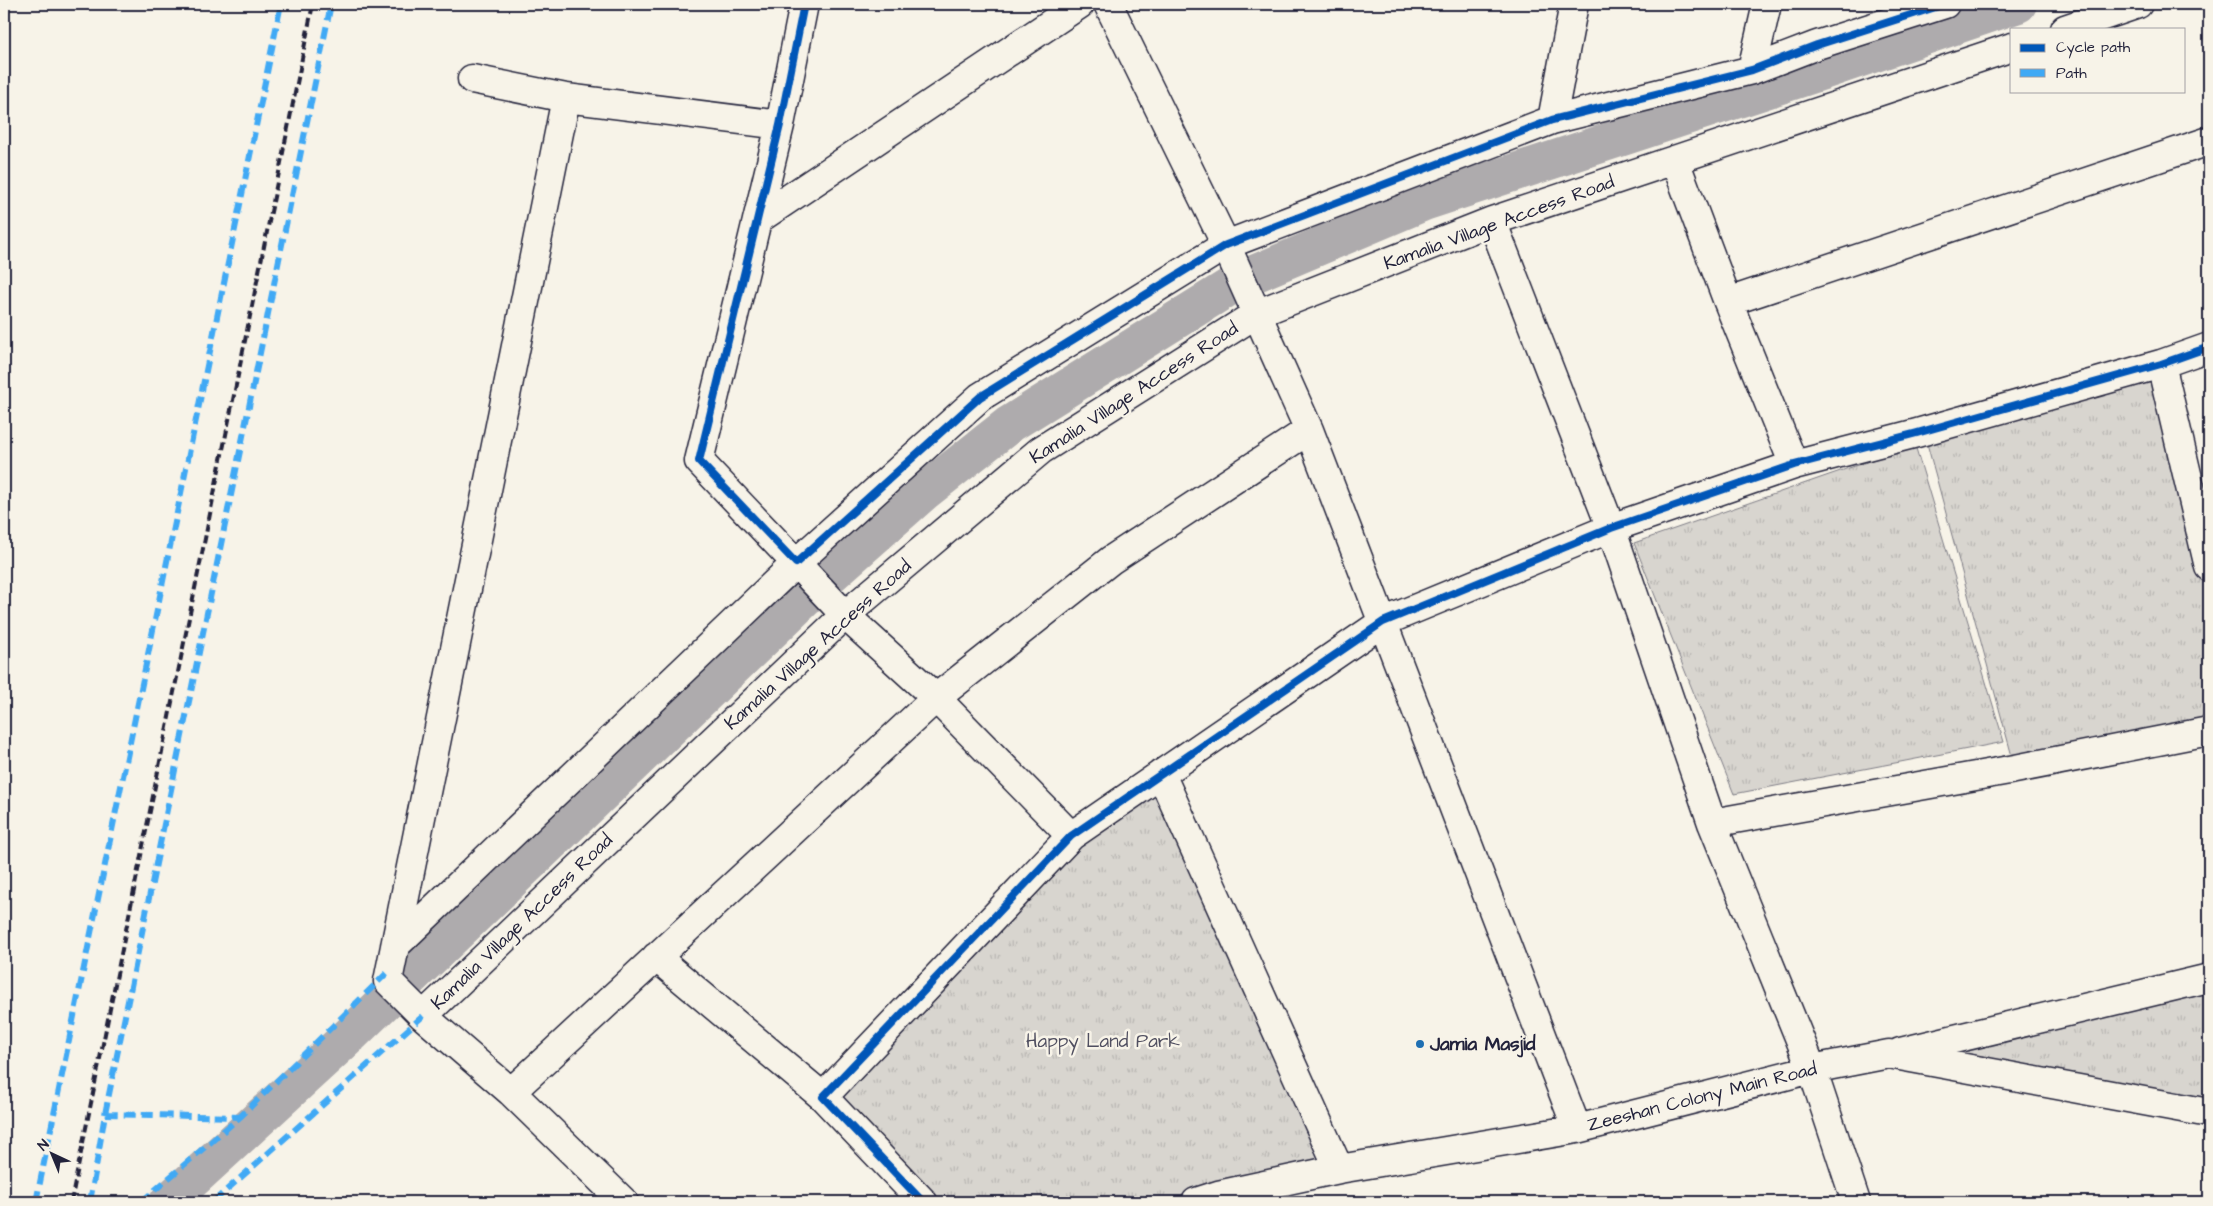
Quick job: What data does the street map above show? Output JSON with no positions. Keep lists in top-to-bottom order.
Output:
{
  "streets": {
    "street": ["Kamalia Village Access Road", "Zeeshan Colony Main Road"]
  },
  "parks": ["Happy Land Park"],
  "places": ["Jamia Masjid"],
  "legend": ["Cycle path", "Path"],
  "north": "top left"
}
